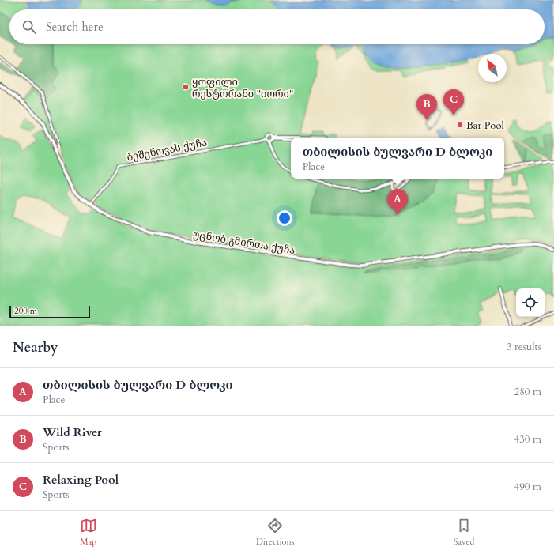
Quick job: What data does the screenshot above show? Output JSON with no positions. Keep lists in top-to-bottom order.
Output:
{
  "streets": {
    "main road": ["უცნობ გმირთა ქუჩა"],
    "street": ["ბეშენოვას ქუჩა"]
  },
  "crossings": [
    ["ბეშენოვას ქუჩა", "უცნობ გმირთა ქუჩა"]
  ],
  "places": ["ყოფილი რესტორანი \"იორი\"", "Bar Pool"],
  "scale_bar": "200 m",
  "north": "top left",
  "page": {
    "search": "Search here",
    "pins": ["C", "B", "A"],
    "popup": ["თბილისის ბულვარი D ბლოკი", "Place"],
    "scale": "200 m",
    "heading": ["Nearby", "3 results"],
    "list": [
      {
        "mark": "A",
        "name": "თბილისის ბულვარი D ბლოკი",
        "note": "Place",
        "value": "280 m"
      },
      {
        "mark": "B",
        "name": "Wild River",
        "note": "Sports",
        "value": "430 m"
      },
      {
        "mark": "C",
        "name": "Relaxing Pool",
        "note": "Sports",
        "value": "490 m"
      }
    ],
    "nav": ["Map", "Directions", "Saved"]
  }
}
